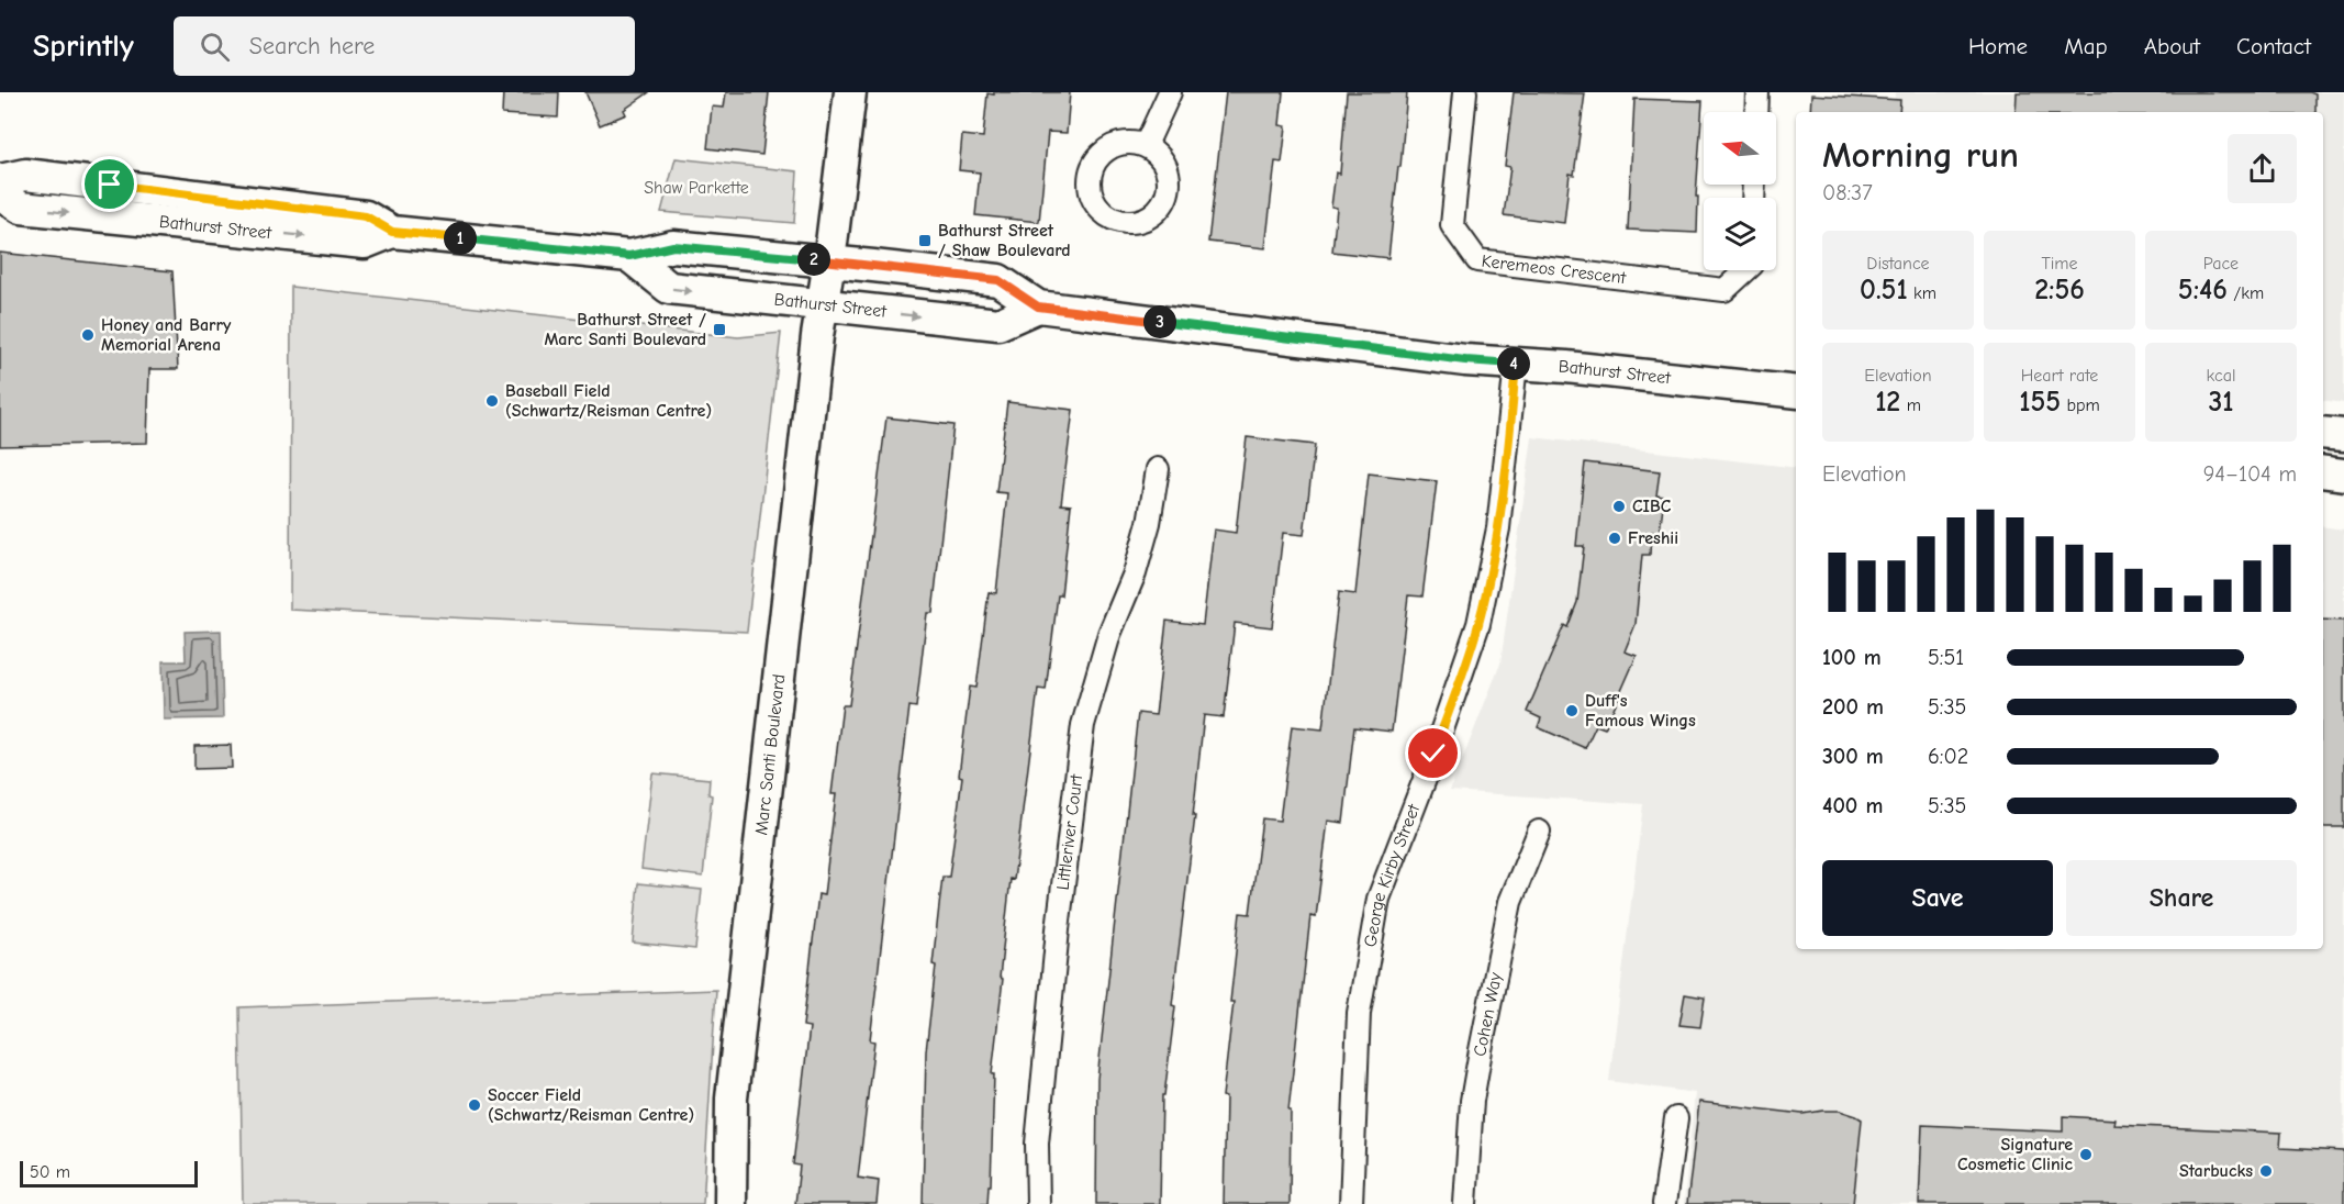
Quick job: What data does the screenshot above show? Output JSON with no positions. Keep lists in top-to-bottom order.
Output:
{
  "streets": {
    "main road": ["Bathurst Street", "Marc Santi Boulevard"],
    "street": [
      "Keremeos Crescent",
      "Littleriver Court",
      "George Kirby Street",
      "Cohen Way"
    ]
  },
  "crossings": [
    ["Bathurst Street", "Marc Santi Boulevard"],
    ["Bathurst Street", "George Kirby Street"]
  ],
  "parks": ["Shaw Parkette"],
  "places": {
    "transit": ["Bathurst Street / Shaw Boulevard", "Bathurst Street / Marc Santi Boulevard"],
    "other": [
      "Honey and Barry Memorial Arena",
      "Baseball Field (Schwartz/Reisman Centre)",
      "CIBC",
      "Freshii",
      "Duff's Famous Wings",
      "Soccer Field (Schwartz/Reisman Centre)",
      "Signature Cosmetic Clinic",
      "Starbucks"
    ]
  },
  "scale_bar": "50 m",
  "north": "left",
  "page": {
    "header": "Sprintly",
    "search": "Search here",
    "nav": [
      "Home",
      "Map",
      "About",
      "Contact"
    ],
    "heading": ["Morning run", "08:37"],
    "pins": [
      "1",
      "2",
      "3",
      "4"
    ],
    "stats": [
      ["Distance", "0.51 km"],
      ["Time", "2:56"],
      ["Pace", "5:46 /km"],
      ["Elevation", "12 m"],
      ["Heart rate", "155 bpm"],
      ["kcal", "31"]
    ],
    "chart": ["Elevation", "94–104 m"],
    "list": [
      {
        "name": "100 m",
        "note": "5:51"
      },
      {
        "name": "200 m",
        "note": "5:35"
      },
      {
        "name": "300 m",
        "note": "6:02"
      },
      {
        "name": "400 m",
        "note": "5:35"
      }
    ],
    "buttons": ["Save", "Share"],
    "scale": "50 m"
  }
}
